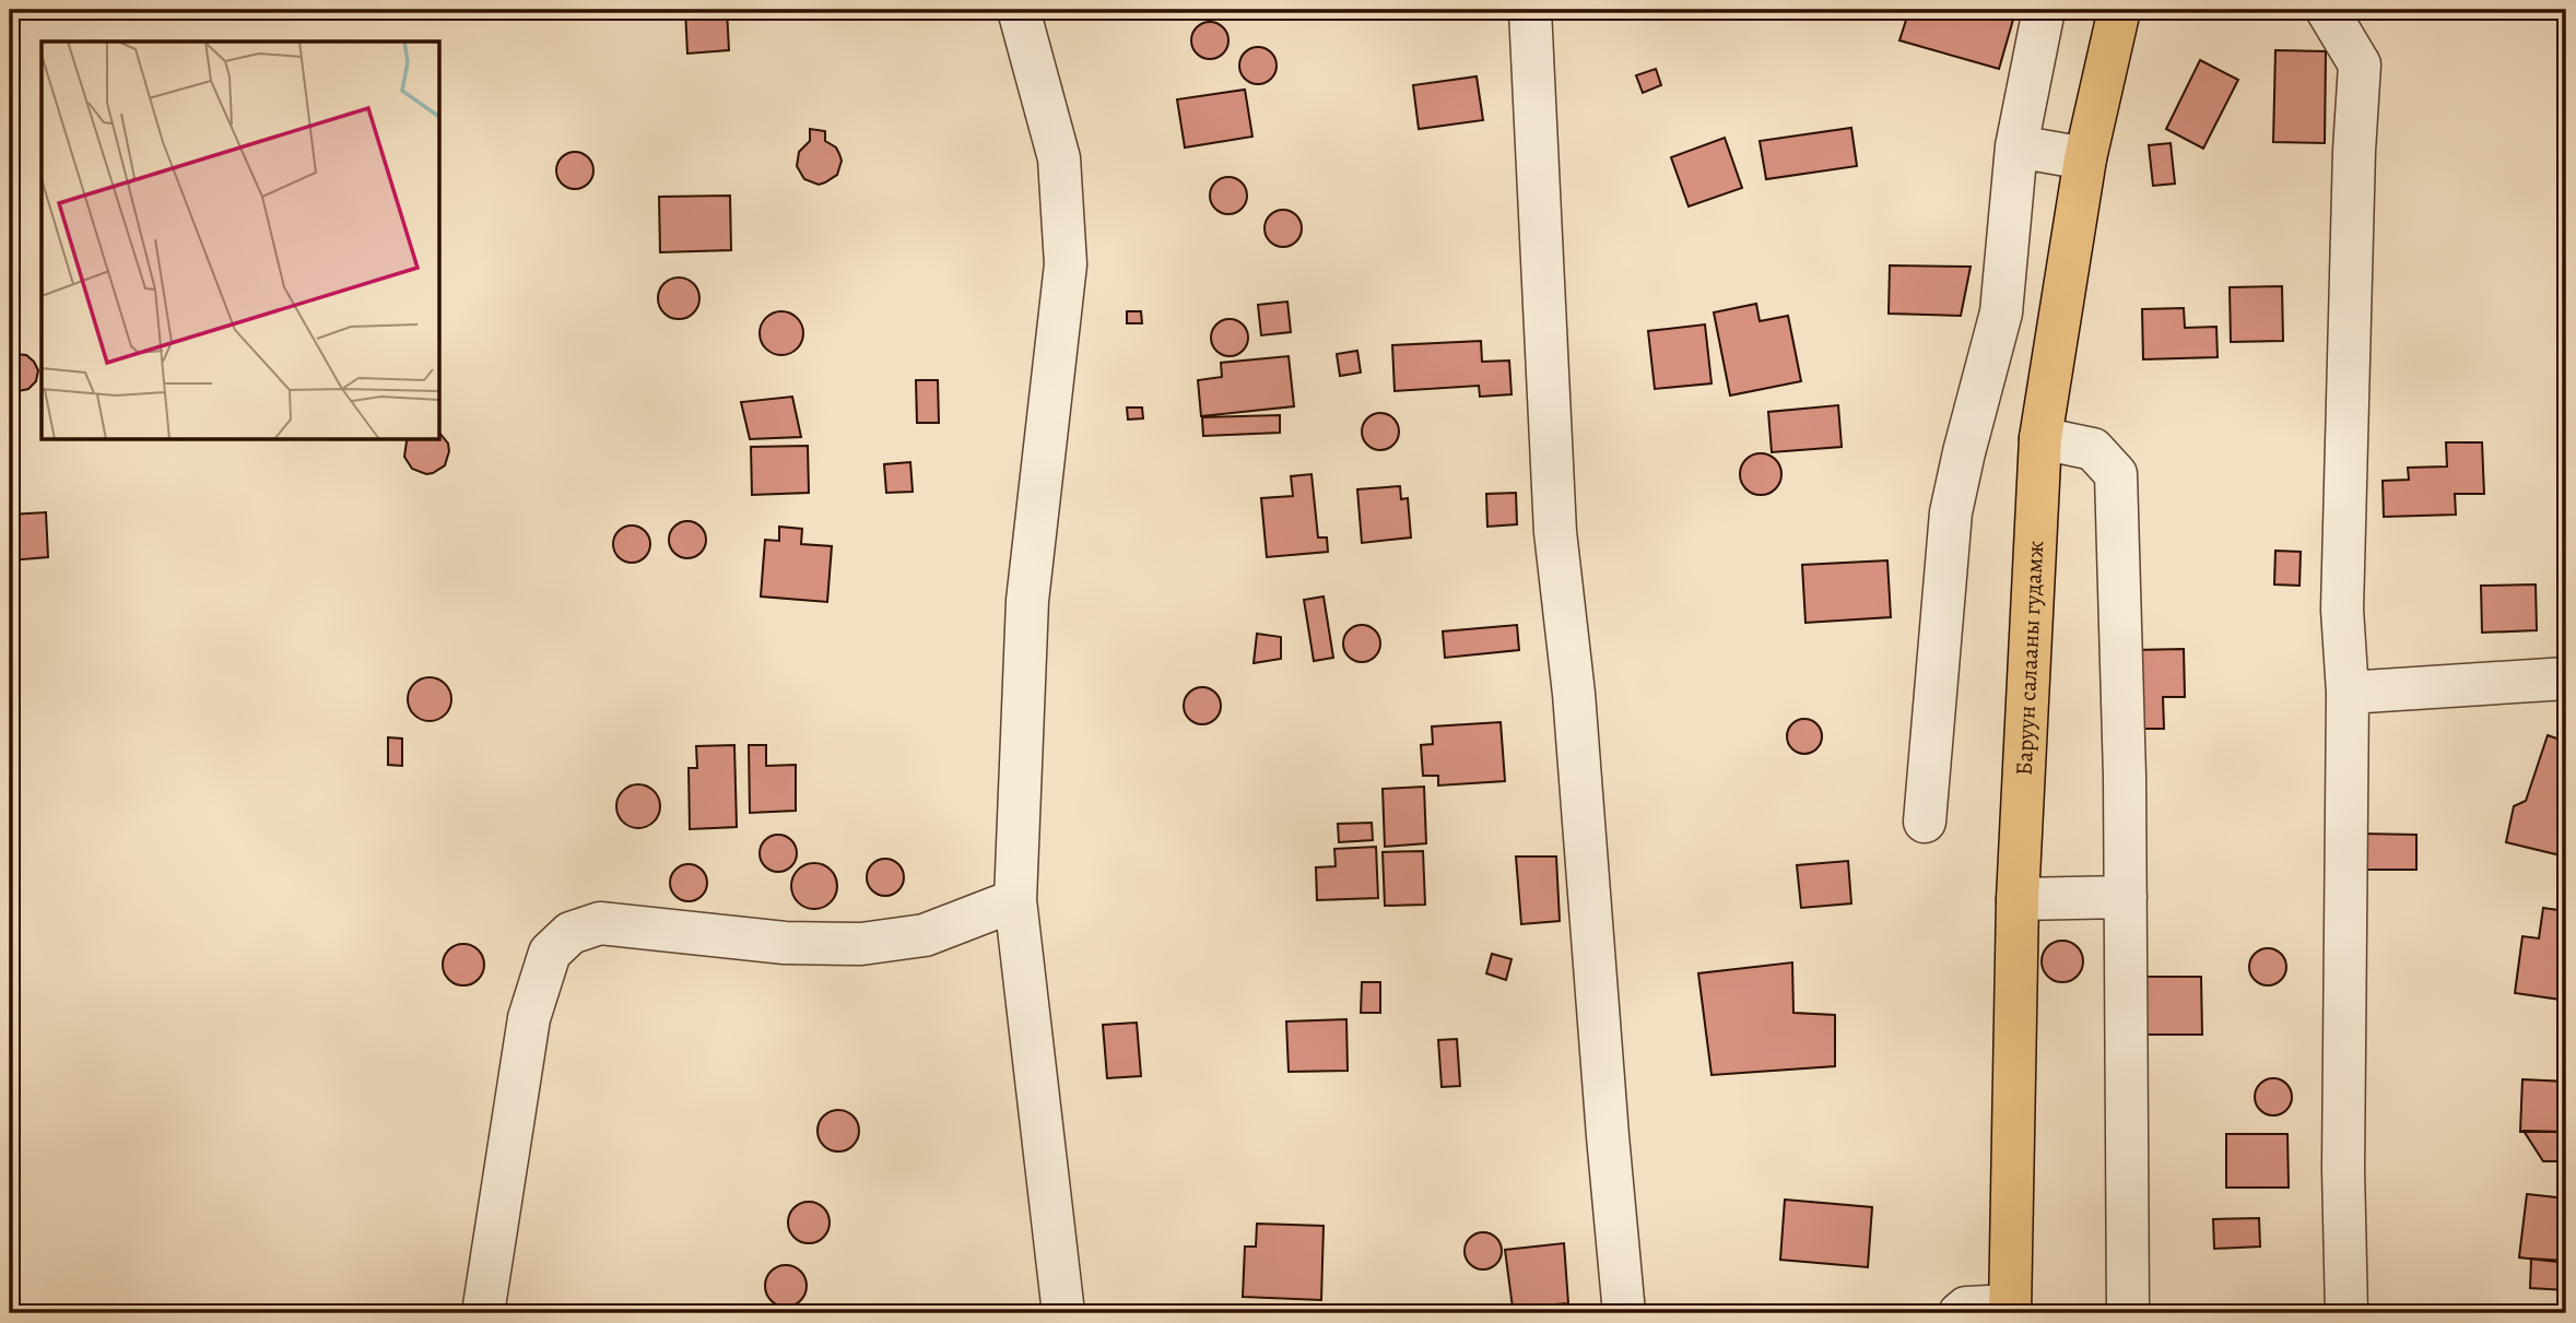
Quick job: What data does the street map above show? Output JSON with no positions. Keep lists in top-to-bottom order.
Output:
{
  "streets": {
    "main road": ["Баруун салааны гудамж"]
  }
}
